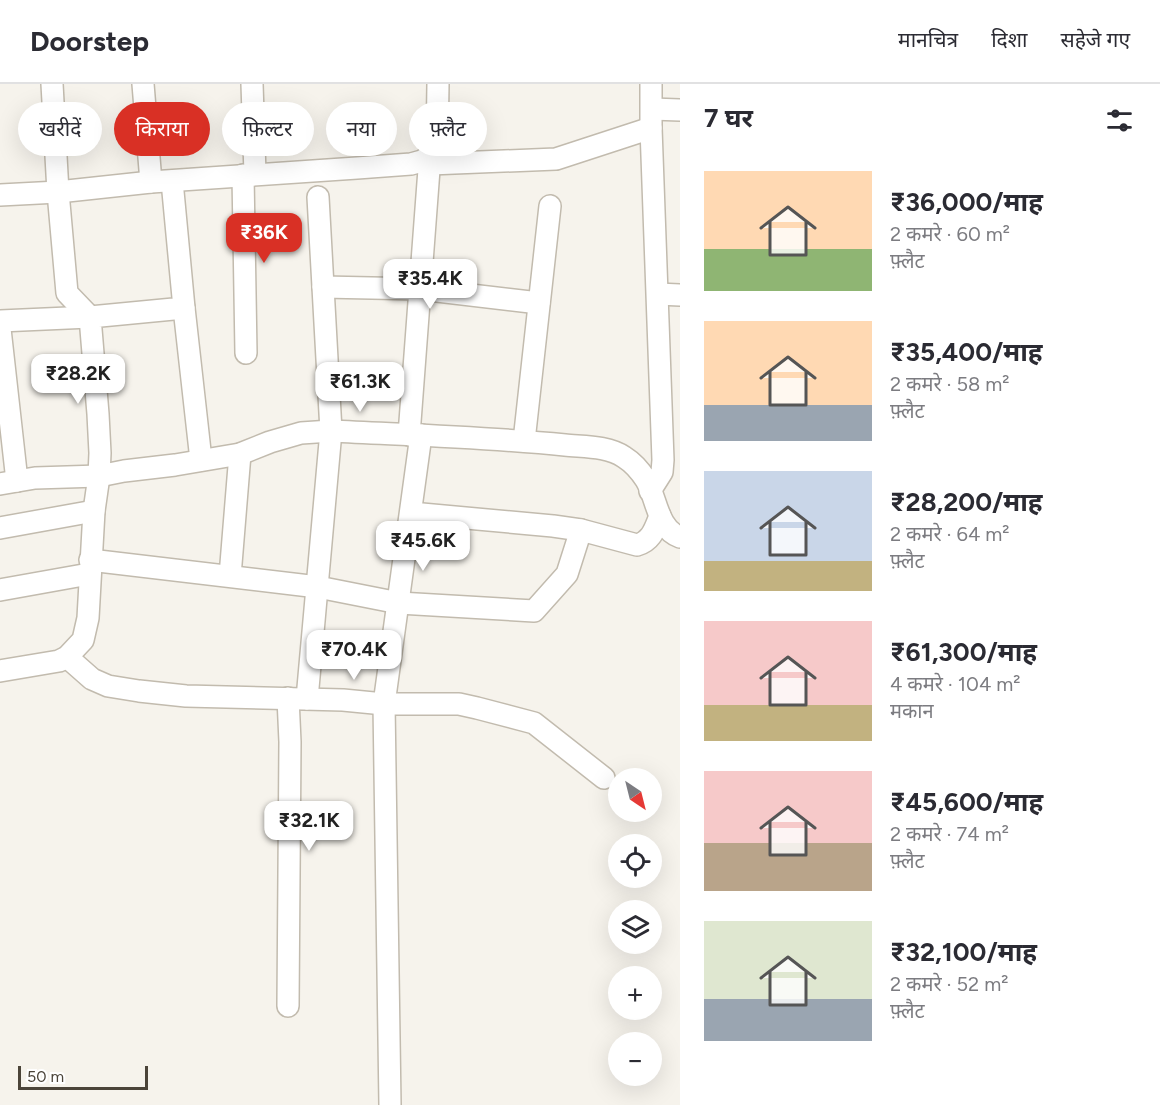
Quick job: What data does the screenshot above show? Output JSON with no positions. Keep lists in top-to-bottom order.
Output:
{
  "scale_bar": "50 m",
  "north": "bottom right",
  "page": {
    "header": "Doorstep",
    "nav": ["मानचित्र", "दिशा", "सहेजे गए"],
    "heading": "7 घर",
    "chip": [
      "खरीदें",
      "किराया",
      "फ़िल्टर",
      "नया",
      "फ़्लैट"
    ],
    "list": [
      {
        "name": "₹36,000/माह",
        "note": "2 कमरे · 60 m² · फ़्लैट"
      },
      {
        "name": "₹35,400/माह",
        "note": "2 कमरे · 58 m² · फ़्लैट"
      },
      {
        "name": "₹28,200/माह",
        "note": "2 कमरे · 64 m² · फ़्लैट"
      },
      {
        "name": "₹61,300/माह",
        "note": "4 कमरे · 104 m² · मकान"
      },
      {
        "name": "₹45,600/माह",
        "note": "2 कमरे · 74 m² · फ़्लैट"
      },
      {
        "name": "₹32,100/माह",
        "note": "2 कमरे · 52 m² · फ़्लैट"
      }
    ],
    "price": [
      "₹36K",
      "₹35.4K",
      "₹28.2K",
      "₹61.3K",
      "₹45.6K",
      "₹70.4K",
      "₹32.1K"
    ],
    "map_buttons": ["+", "−"],
    "scale": "50 m"
  }
}
